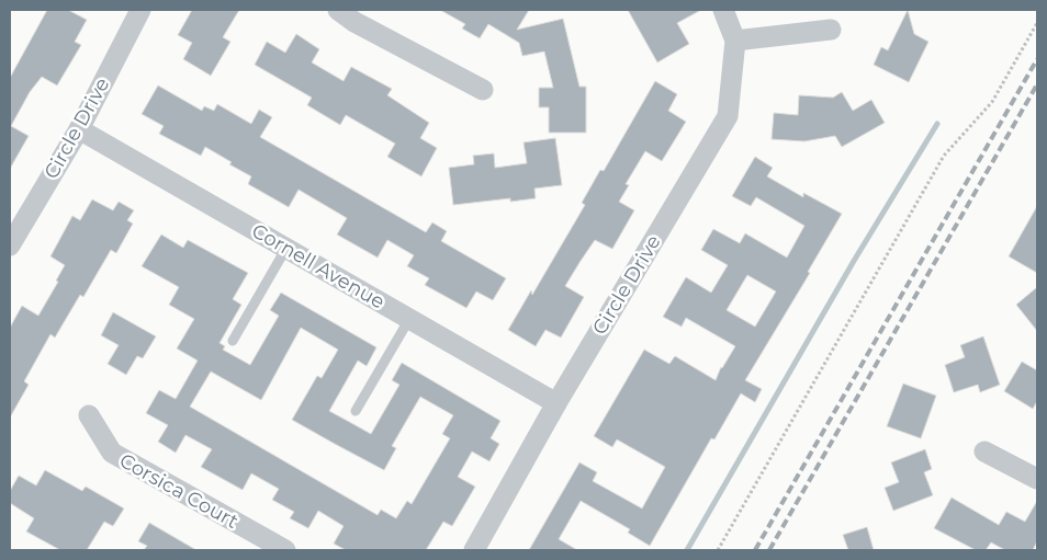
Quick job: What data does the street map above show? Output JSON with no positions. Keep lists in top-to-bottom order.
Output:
{
  "streets": {
    "street": ["Circle Drive", "Cornell Avenue", "Corsica Court"]
  },
  "crossings": [
    ["Circle Drive", "Cornell Avenue"]
  ]
}
